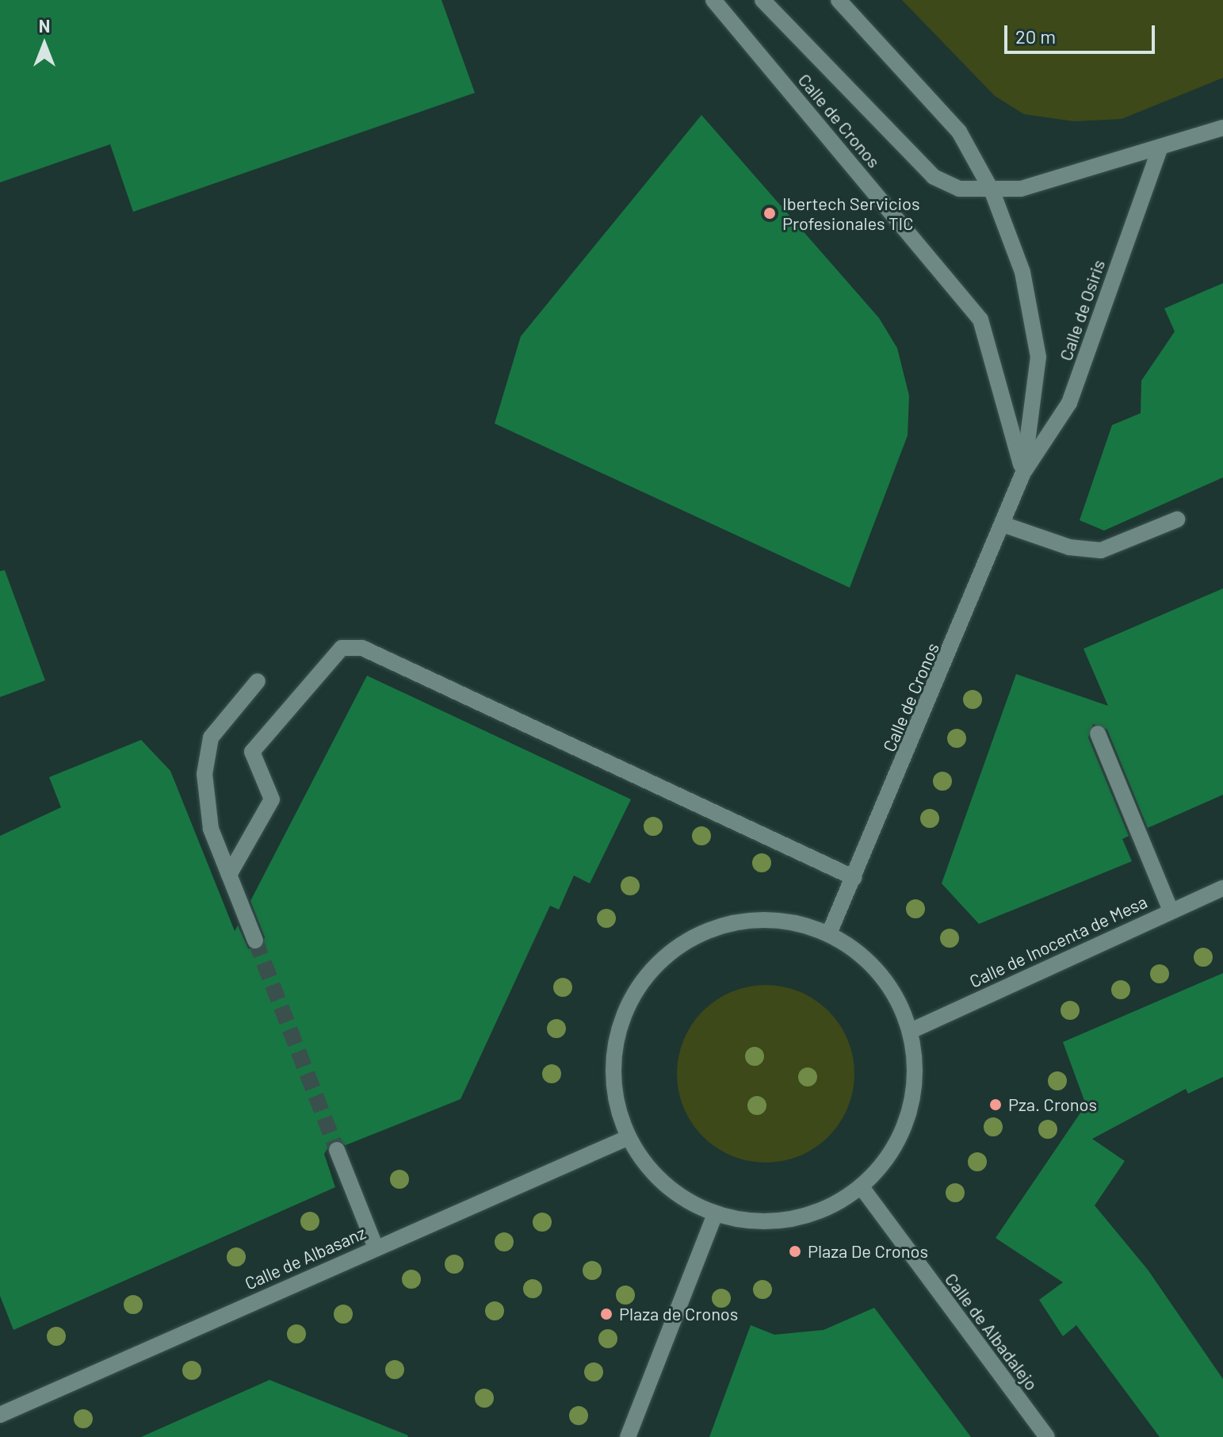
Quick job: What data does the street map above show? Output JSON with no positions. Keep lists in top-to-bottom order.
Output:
{
  "streets": {
    "street": [
      "Calle de Cronos",
      "Calle de Osiris",
      "Calle de Inocenta de Mesa",
      "Calle de Albasanz",
      "Calle de Albadalejo"
    ]
  },
  "crossings": [
    ["Calle de Cronos", "Calle de Osiris"]
  ],
  "places": [
    "Ibertech Servicios Profesionales TIC",
    "Pza. Cronos",
    "Plaza De Cronos",
    "Plaza de Cronos"
  ],
  "scale_bar": "20 m",
  "north": "top"
}
